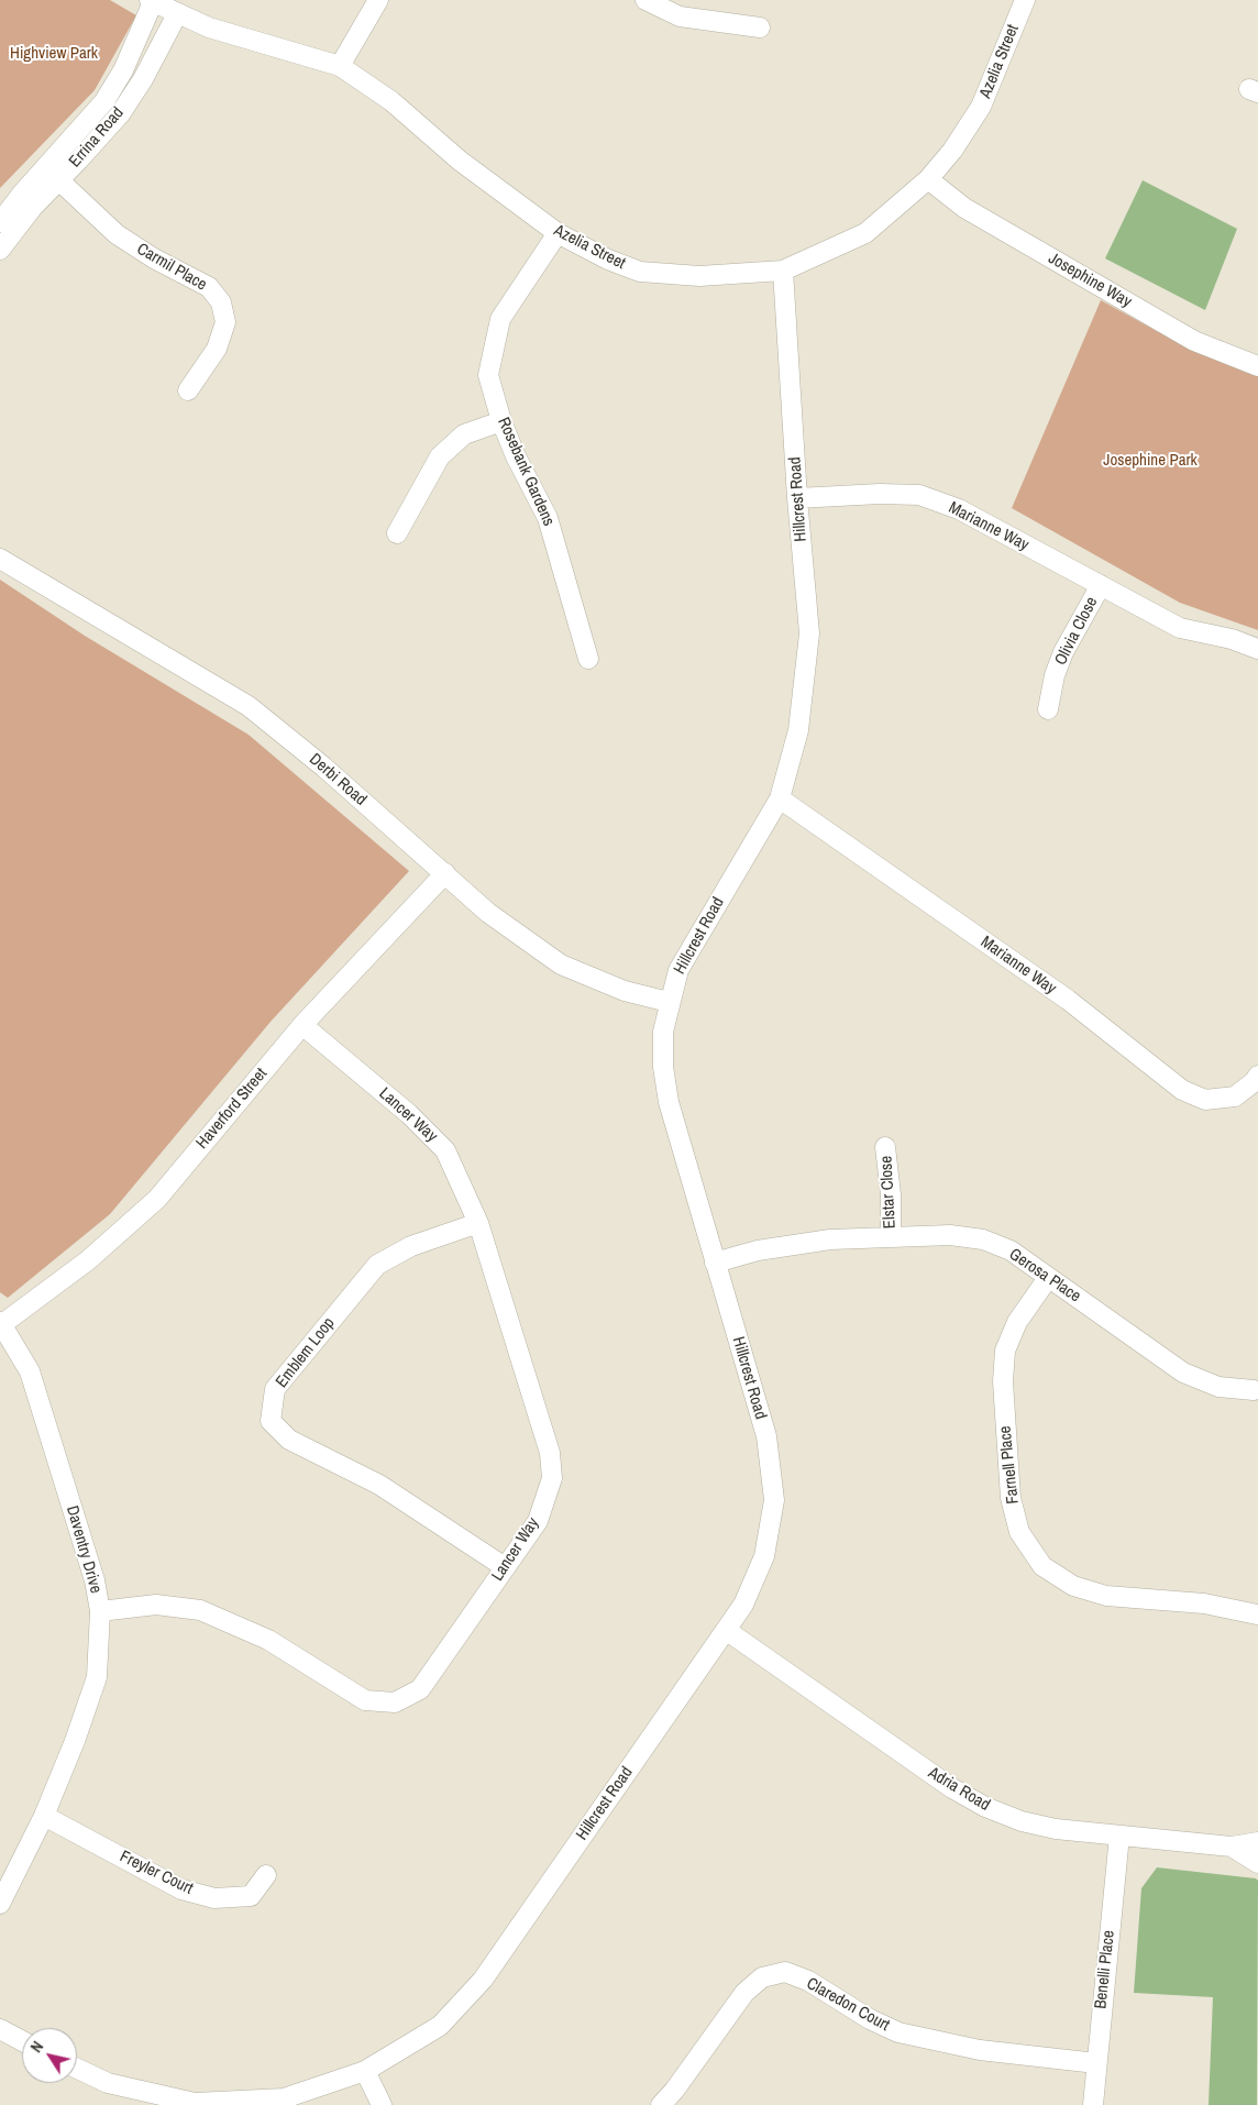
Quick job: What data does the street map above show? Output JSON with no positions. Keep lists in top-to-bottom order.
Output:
{
  "streets": {
    "street": [
      "Azelia Street",
      "Errina Road",
      "Carmil Place",
      "Josephine Way",
      "Rosebank Gardens",
      "Hillcrest Road",
      "Marianne Way",
      "Olivia Close",
      "Derbi Road",
      "Haverford Street",
      "Lancer Way",
      "Elstar Close",
      "Gerosa Place",
      "Emblem Loop",
      "Farnell Place",
      "Daventry Drive",
      "Adria Road",
      "Freyler Court",
      "Benelli Place",
      "Claredon Court"
    ]
  },
  "crossings": [
    ["Azelia Street", "Errina Road"],
    ["Azelia Street", "Josephine Way"],
    ["Azelia Street", "Rosebank Gardens"],
    ["Azelia Street", "Hillcrest Road"],
    ["Errina Road", "Carmil Place"],
    ["Hillcrest Road", "Marianne Way"],
    ["Hillcrest Road", "Derbi Road"],
    ["Hillcrest Road", "Gerosa Place"],
    ["Hillcrest Road", "Adria Road"],
    ["Marianne Way", "Olivia Close"],
    ["Derbi Road", "Haverford Street"],
    ["Haverford Street", "Lancer Way"],
    ["Haverford Street", "Daventry Drive"],
    ["Lancer Way", "Emblem Loop"],
    ["Lancer Way", "Daventry Drive"],
    ["Elstar Close", "Gerosa Place"],
    ["Gerosa Place", "Farnell Place"],
    ["Daventry Drive", "Freyler Court"],
    ["Adria Road", "Benelli Place"],
    ["Benelli Place", "Claredon Court"]
  ],
  "parks": ["Highview Park", "Josephine Park"],
  "north": "top left"
}
